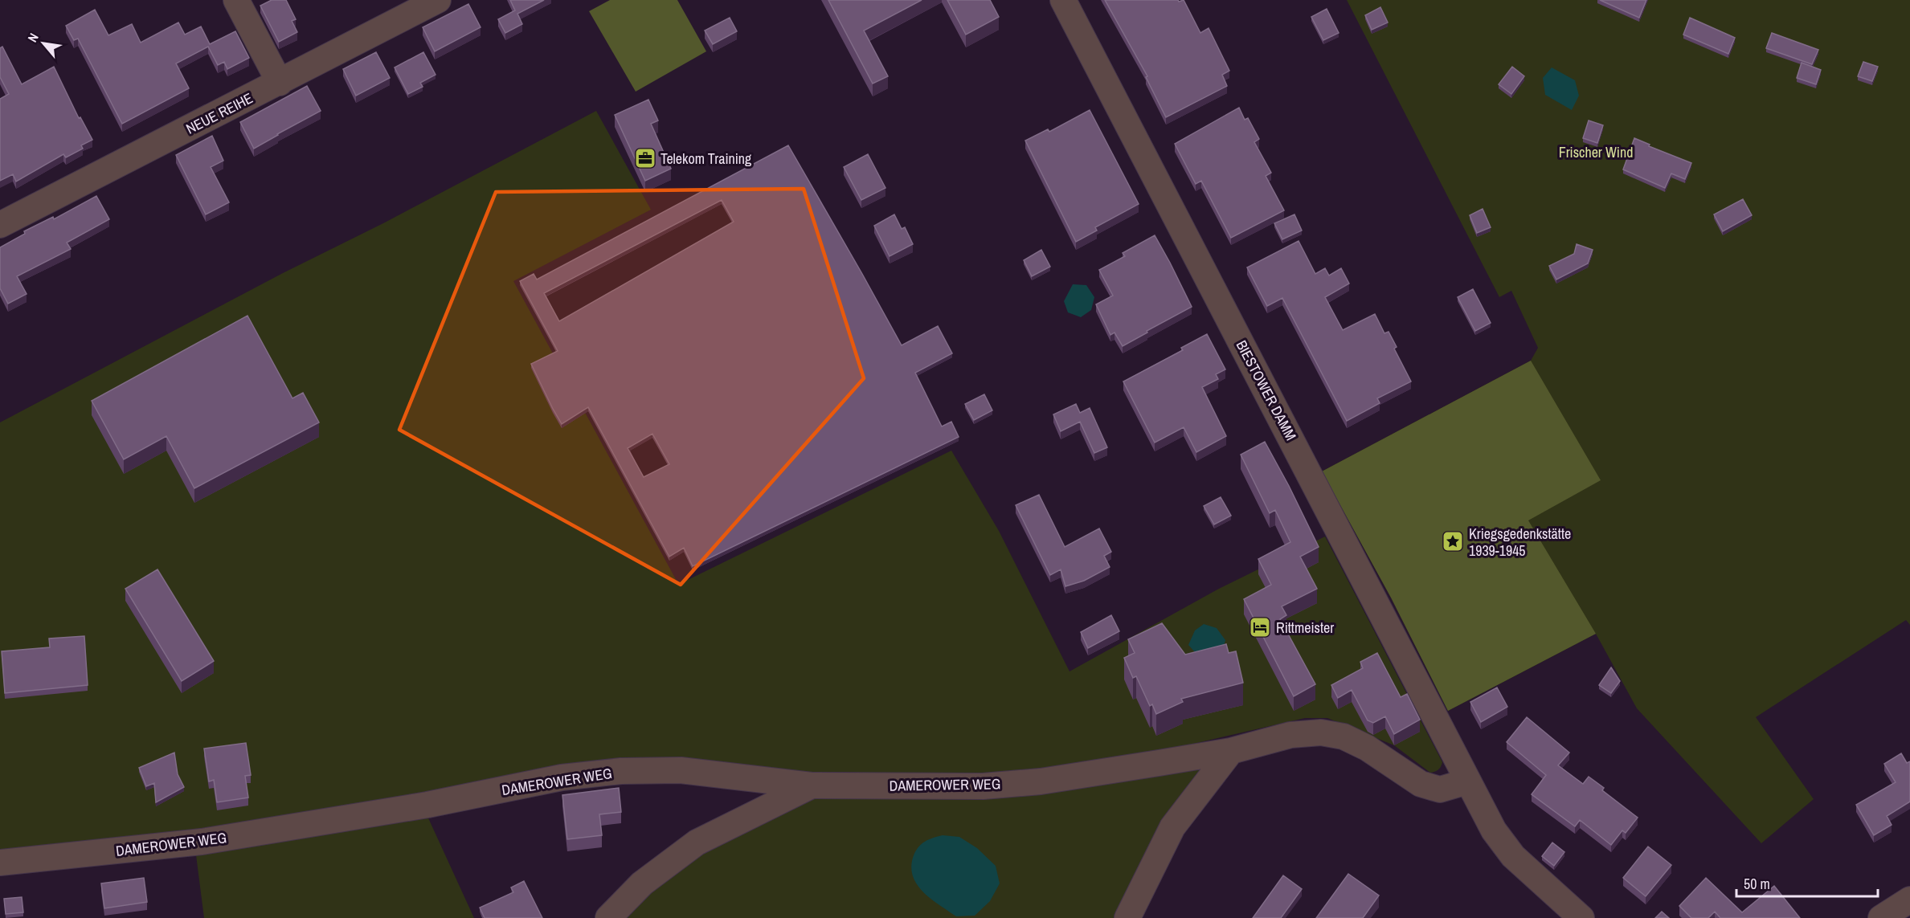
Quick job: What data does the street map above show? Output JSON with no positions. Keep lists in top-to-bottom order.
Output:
{
  "streets": {
    "street": ["NEUE REIHE", "BIESTOWER DAMM", "DAMEROWER WEG"]
  },
  "crossings": [
    ["BIESTOWER DAMM", "DAMEROWER WEG"]
  ],
  "parks": ["Frischer Wind"],
  "places": {
    "office": ["Telekom Training"],
    "place": ["Kriegsgedenkstätte 1939-1945"],
    "hotel": ["Rittmeister"]
  },
  "scale_bar": "50 m",
  "north": "top left"
}
